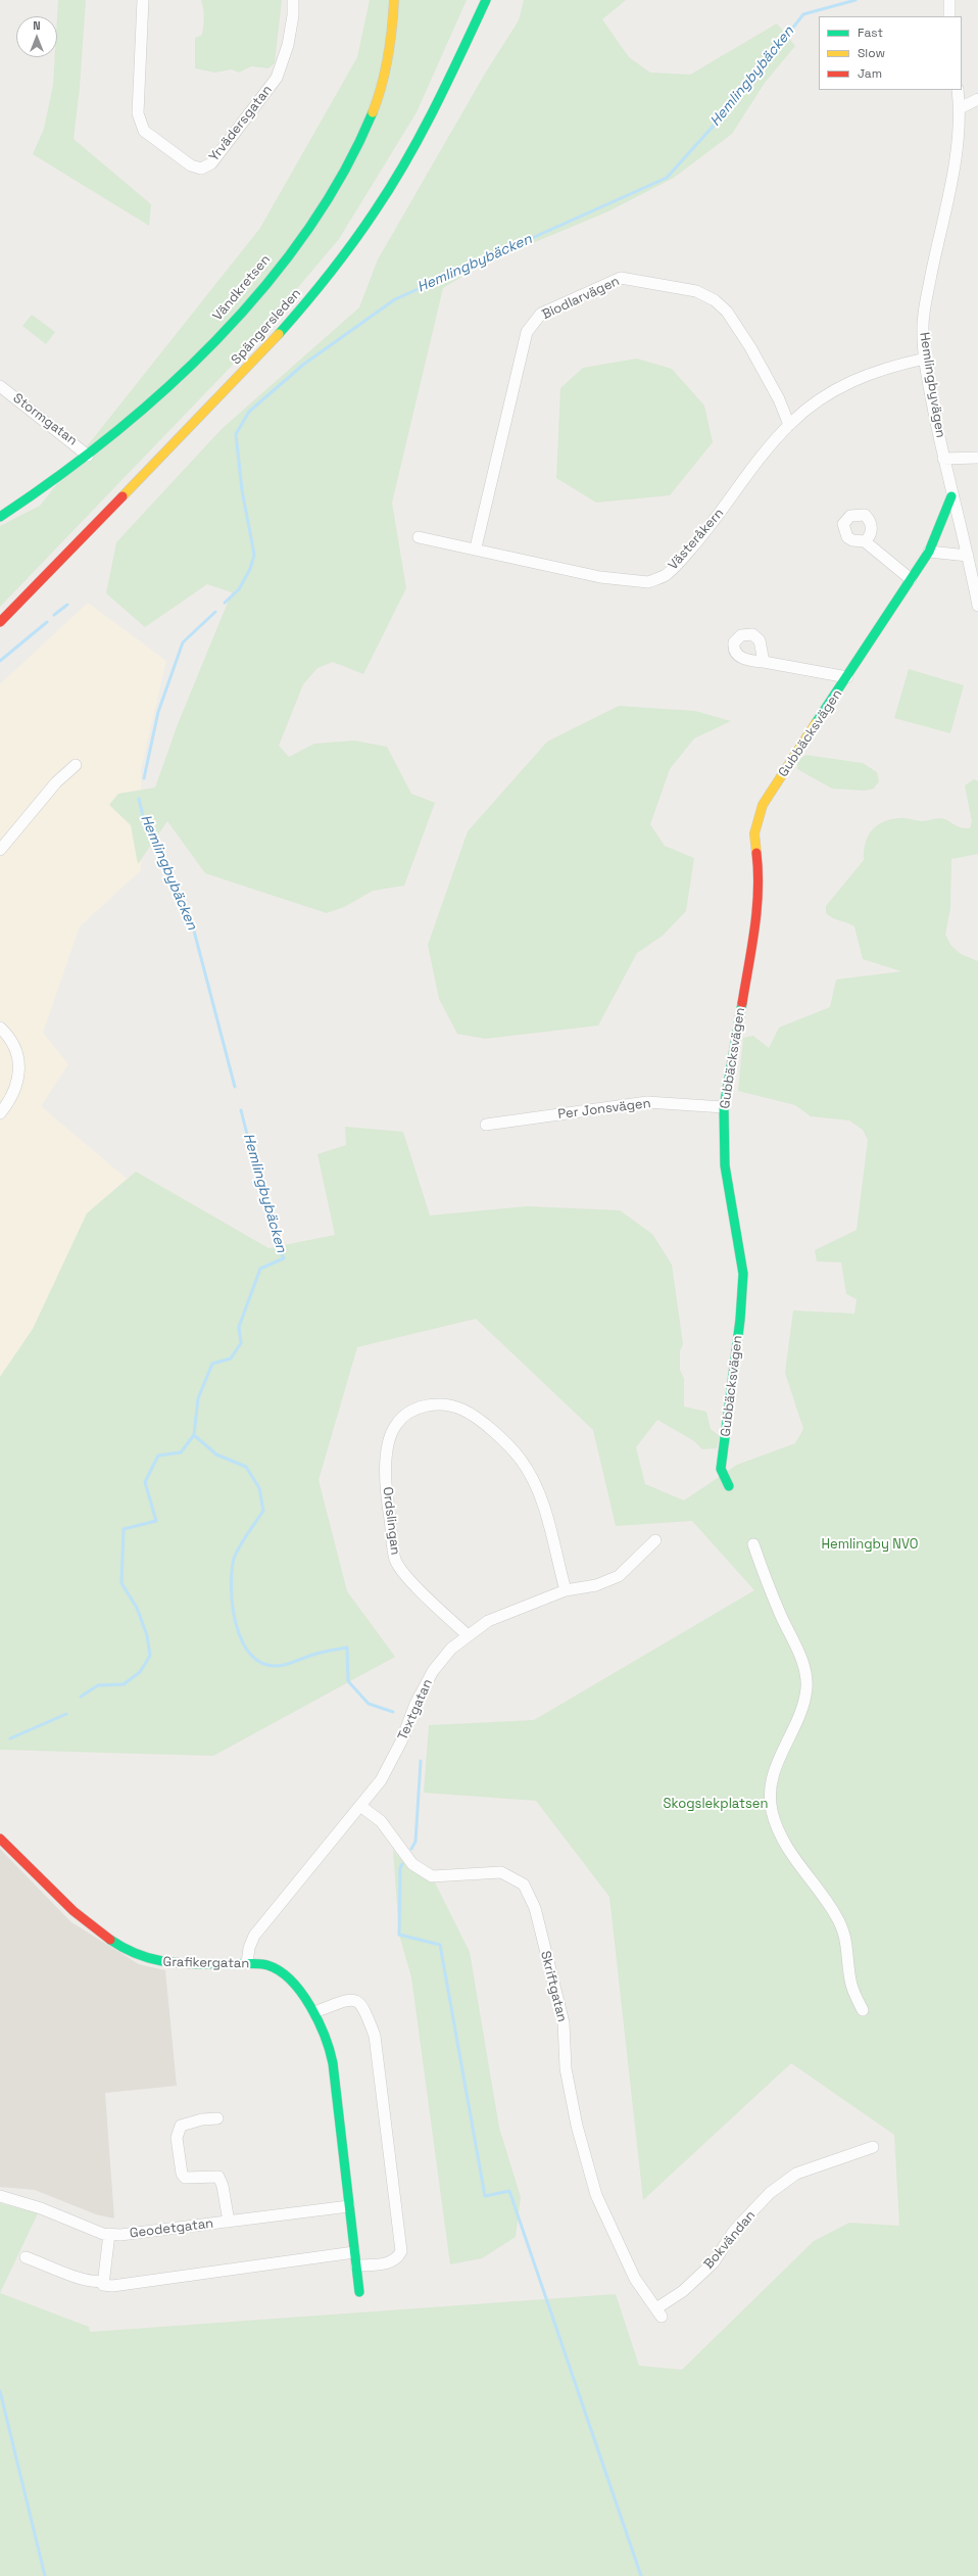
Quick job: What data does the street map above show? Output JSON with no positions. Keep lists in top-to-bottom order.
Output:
{
  "streets": {
    "street": [
      "Yrvädersgatan",
      "Vändkretsen",
      "Biodlarvägen",
      "Spängersleden",
      "Hemlingbyvägen",
      "Stormgatan",
      "Västeråkern",
      "Gubbäcksvägen",
      "Per Jonsvägen",
      "Ordslingan",
      "Textgatan",
      "Grafikergatan",
      "Skriftgatan",
      "Geodetgatan",
      "Bokvändan"
    ]
  },
  "crossings": [
    ["Vändkretsen", "Stormgatan"],
    ["Biodlarvägen", "Västeråkern"],
    ["Hemlingbyvägen", "Västeråkern"],
    ["Hemlingbyvägen", "Gubbäcksvägen"],
    ["Gubbäcksvägen", "Per Jonsvägen"],
    ["Ordslingan", "Textgatan"],
    ["Textgatan", "Grafikergatan"],
    ["Textgatan", "Skriftgatan"],
    ["Grafikergatan", "Geodetgatan"],
    ["Skriftgatan", "Bokvändan"]
  ],
  "water": ["Hemlingbybäcken"],
  "parks": ["Hemlingby NVO", "Skogslekplatsen"],
  "legend": ["Fast", "Slow", "Jam"],
  "north": "top"
}
